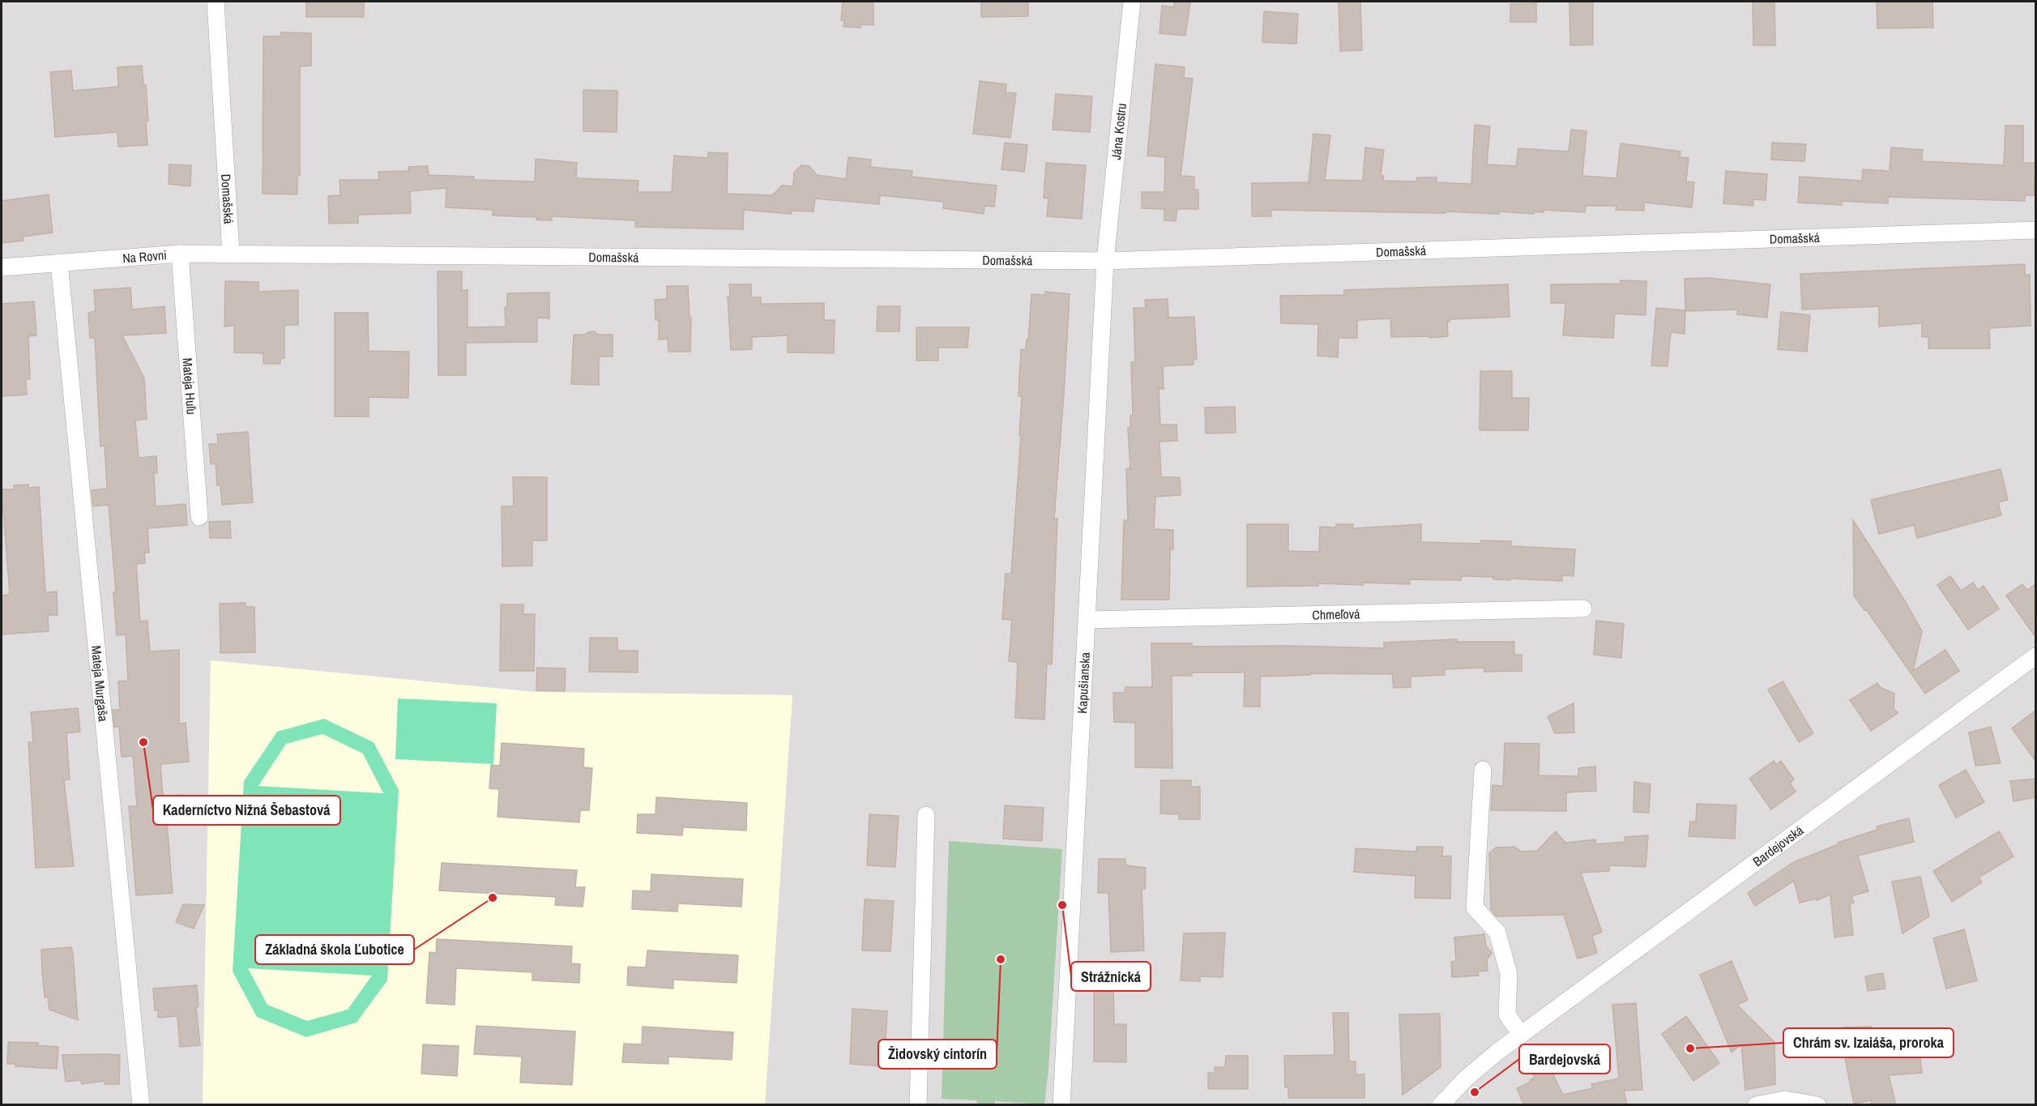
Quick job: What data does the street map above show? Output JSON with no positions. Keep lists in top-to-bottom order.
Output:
{
  "streets": {
    "street": [
      "Jána Kostru",
      "Domašská",
      "Na Rovni",
      "Mateja Huľu",
      "Chmeľová",
      "Kapušianska",
      "Mateja Murgaša",
      "Bardejovská"
    ]
  },
  "crossings": [
    ["Jána Kostru", "Domašská"],
    ["Jána Kostru", "Kapušianska"],
    ["Domašská", "Na Rovni"],
    ["Domašská", "Kapušianska"],
    ["Na Rovni", "Mateja Huľu"],
    ["Na Rovni", "Mateja Murgaša"],
    ["Chmeľová", "Kapušianska"]
  ],
  "places": [
    "Kaderníctvo Nižná Šebastová",
    "Základná škola Ľubotice",
    "Strážnická",
    "Židovský cintorín",
    "Chrám sv. Izaiáša, proroka",
    "Bardejovská"
  ]
}
